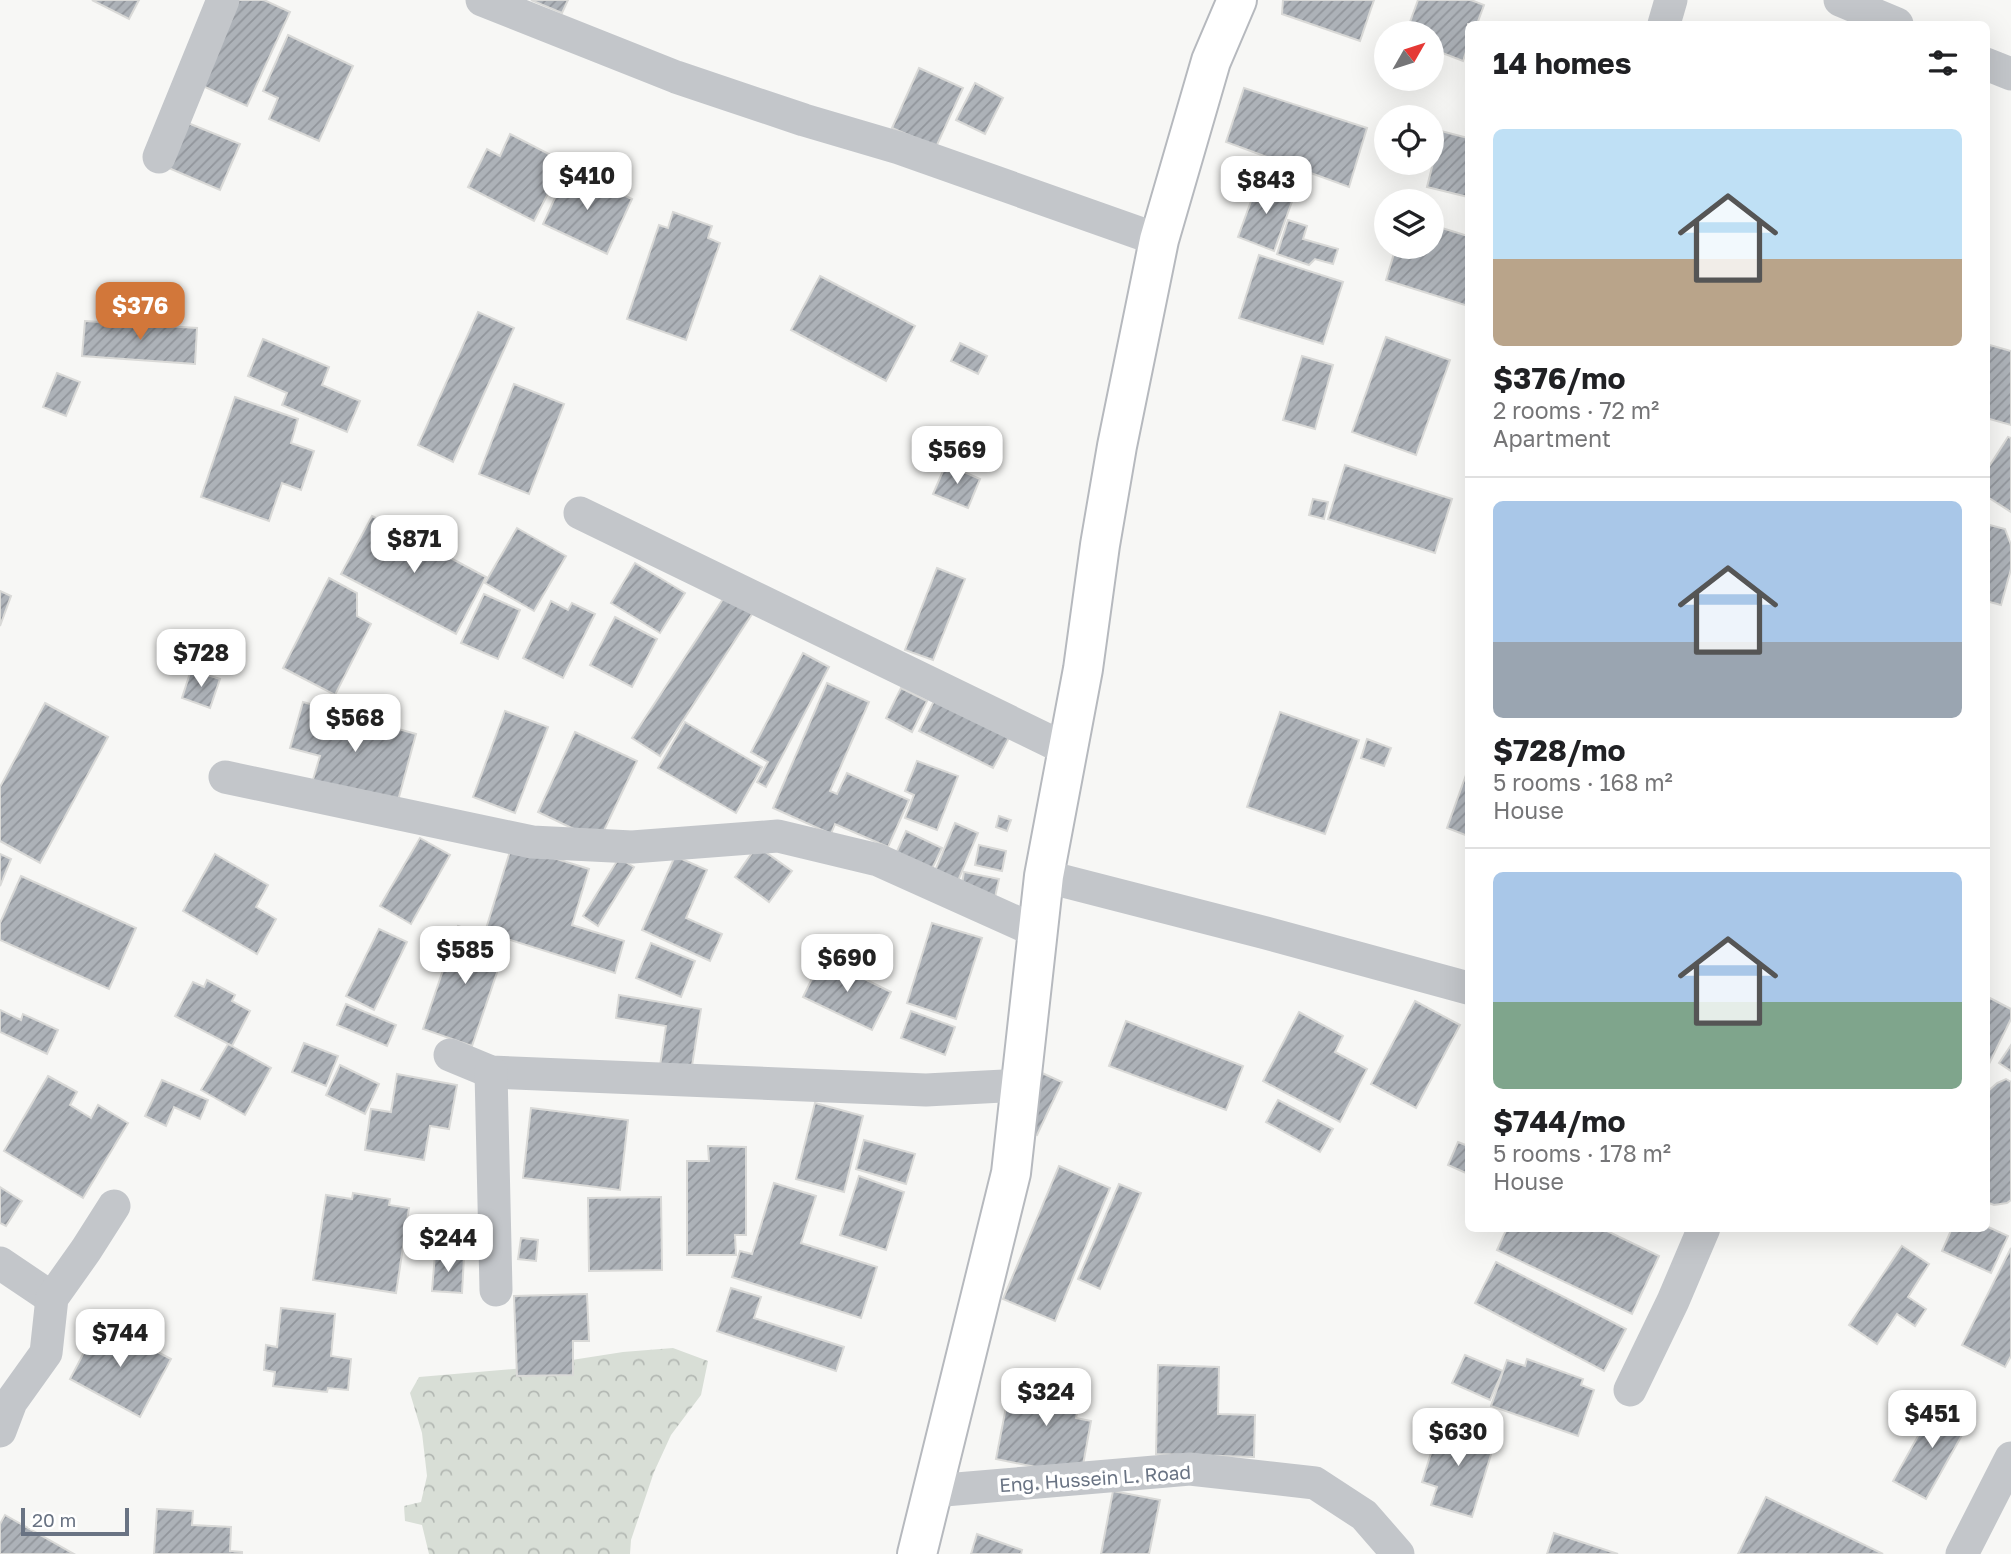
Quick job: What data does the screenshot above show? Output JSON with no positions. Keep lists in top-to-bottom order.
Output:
{
  "streets": {
    "street": ["Eng. Hussein L. Road"]
  },
  "scale_bar": "20 m",
  "north": "top right",
  "page": {
    "heading": "14 homes",
    "list": [
      {
        "name": "$376/mo",
        "note": "2 rooms · 72 m² · Apartment"
      },
      {
        "name": "$728/mo",
        "note": "5 rooms · 168 m² · House"
      },
      {
        "name": "$744/mo",
        "note": "5 rooms · 178 m² · House"
      }
    ],
    "price": [
      "$410",
      "$843",
      "$376",
      "$569",
      "$871",
      "$728",
      "$568",
      "$585",
      "$690",
      "$244",
      "$744",
      "$324",
      "$451",
      "$630"
    ],
    "scale": "20 m"
  }
}
